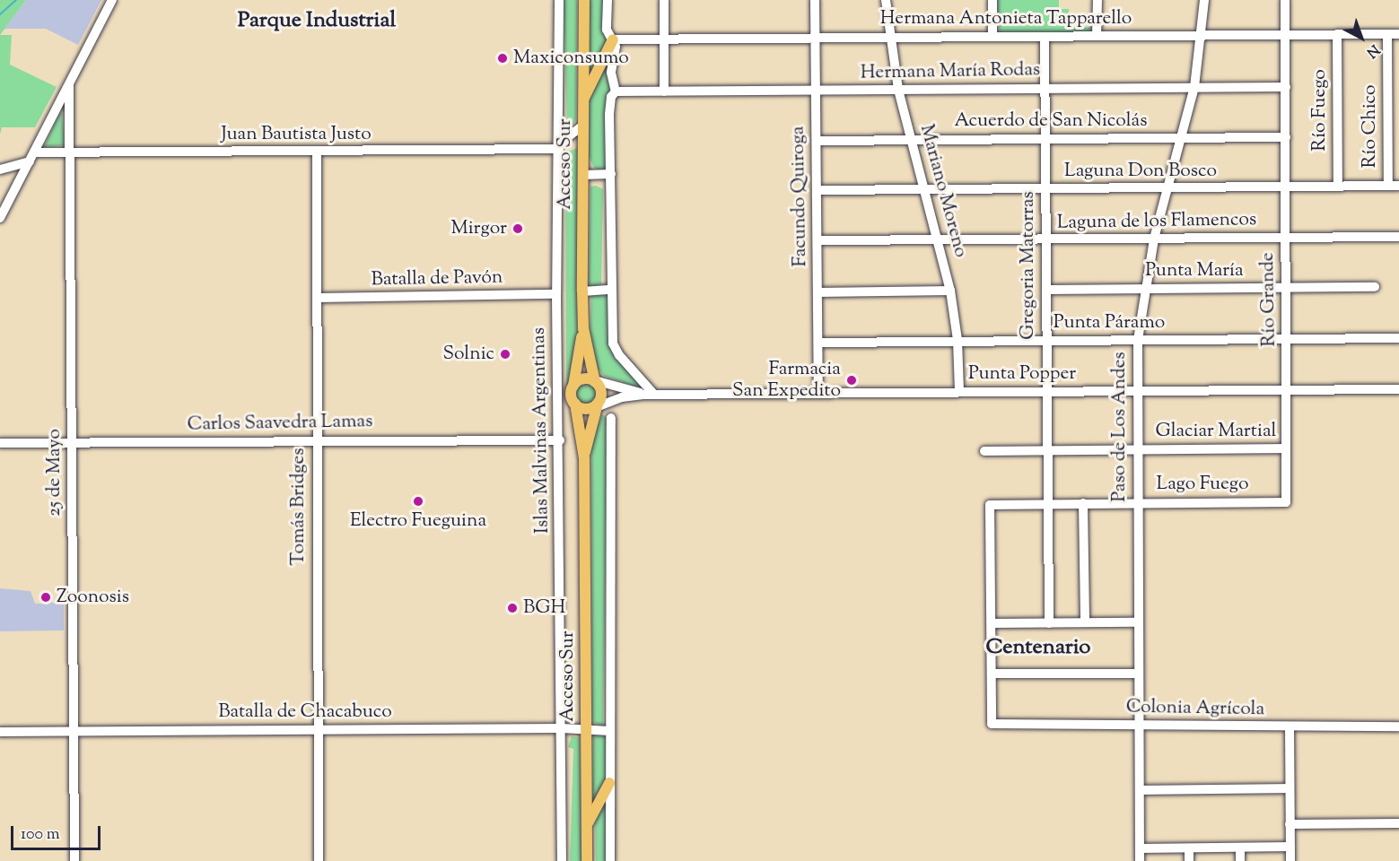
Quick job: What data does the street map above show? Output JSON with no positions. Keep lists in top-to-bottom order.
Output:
{
  "streets": {
    "main road": ["Acceso Sur"],
    "street": [
      "Hermana Antonieta Tapparello",
      "Hermana María Rodas",
      "Río Fuego",
      "Acuerdo de San Nicolás",
      "Río Chico",
      "Juan Bautista Justo",
      "Laguna Don Bosco",
      "Mariano Moreno",
      "Facundo Quiroga",
      "Laguna de los Flamencos",
      "Gregoria Matorras",
      "Punta María",
      "Batalla de Pavón",
      "Río Grande",
      "Punta Páramo",
      "Punta Popper",
      "Carlos Saavedra Lamas",
      "Paso de Los Andes",
      "Islas Malvinas Argentinas",
      "Glaciar Martial",
      "25 de Mayo",
      "Lago Fuego",
      "Tomás Bridges",
      "Colonia Agrícola",
      "Batalla de Chacabuco"
    ]
  },
  "crossings": [
    ["Hermana Antonieta Tapparello", "Río Fuego"],
    ["Hermana Antonieta Tapparello", "Río Chico"],
    ["Hermana Antonieta Tapparello", "Mariano Moreno"],
    ["Hermana Antonieta Tapparello", "Facundo Quiroga"],
    ["Hermana Antonieta Tapparello", "Gregoria Matorras"],
    ["Hermana Antonieta Tapparello", "Río Grande"],
    ["Hermana Antonieta Tapparello", "Paso de Los Andes"],
    ["Hermana María Rodas", "Mariano Moreno"],
    ["Hermana María Rodas", "Facundo Quiroga"],
    ["Hermana María Rodas", "Gregoria Matorras"],
    ["Hermana María Rodas", "Río Grande"],
    ["Hermana María Rodas", "Paso de Los Andes"],
    ["Río Fuego", "Laguna Don Bosco"],
    ["Acuerdo de San Nicolás", "Mariano Moreno"],
    ["Acuerdo de San Nicolás", "Facundo Quiroga"],
    ["Acuerdo de San Nicolás", "Gregoria Matorras"],
    ["Acuerdo de San Nicolás", "Río Grande"],
    ["Acuerdo de San Nicolás", "Paso de Los Andes"],
    ["Río Chico", "Laguna Don Bosco"],
    ["Juan Bautista Justo", "Islas Malvinas Argentinas"],
    ["Juan Bautista Justo", "25 de Mayo"],
    ["Juan Bautista Justo", "Tomás Bridges"],
    ["Acceso Sur", "Punta Popper"],
    ["Acceso Sur", "Batalla de Chacabuco"],
    ["Laguna Don Bosco", "Mariano Moreno"],
    ["Laguna Don Bosco", "Facundo Quiroga"],
    ["Laguna Don Bosco", "Gregoria Matorras"],
    ["Laguna Don Bosco", "Río Grande"],
    ["Laguna Don Bosco", "Paso de Los Andes"],
    ["Mariano Moreno", "Laguna de los Flamencos"],
    ["Mariano Moreno", "Punta Páramo"],
    ["Mariano Moreno", "Punta Popper"],
    ["Facundo Quiroga", "Laguna de los Flamencos"],
    ["Facundo Quiroga", "Punta Páramo"],
    ["Facundo Quiroga", "Punta Popper"],
    ["Laguna de los Flamencos", "Gregoria Matorras"],
    ["Laguna de los Flamencos", "Río Grande"],
    ["Laguna de los Flamencos", "Paso de Los Andes"],
    ["Gregoria Matorras", "Punta María"],
    ["Gregoria Matorras", "Punta Páramo"],
    ["Gregoria Matorras", "Punta Popper"],
    ["Gregoria Matorras", "Glaciar Martial"],
    ["Gregoria Matorras", "Lago Fuego"],
    ["Punta María", "Río Grande"],
    ["Punta María", "Paso de Los Andes"],
    ["Batalla de Pavón", "Islas Malvinas Argentinas"],
    ["Batalla de Pavón", "Tomás Bridges"],
    ["Río Grande", "Punta Páramo"],
    ["Río Grande", "Punta Popper"],
    ["Río Grande", "Glaciar Martial"],
    ["Río Grande", "Lago Fuego"],
    ["Punta Páramo", "Paso de Los Andes"],
    ["Punta Popper", "Paso de Los Andes"],
    ["Carlos Saavedra Lamas", "Islas Malvinas Argentinas"],
    ["Carlos Saavedra Lamas", "25 de Mayo"],
    ["Carlos Saavedra Lamas", "Tomás Bridges"],
    ["Paso de Los Andes", "Glaciar Martial"],
    ["Paso de Los Andes", "Lago Fuego"],
    ["Paso de Los Andes", "Colonia Agrícola"],
    ["Islas Malvinas Argentinas", "Batalla de Chacabuco"],
    ["25 de Mayo", "Batalla de Chacabuco"],
    ["Tomás Bridges", "Batalla de Chacabuco"]
  ],
  "districts": ["Parque Industrial", "Centenario"],
  "places": [
    "Maxiconsumo",
    "Mirgor",
    "Solnic",
    "Farmacia San Expedito",
    "Electro Fueguina",
    "Zoonosis",
    "BGH"
  ],
  "scale_bar": "100 m",
  "north": "bottom right"
}
